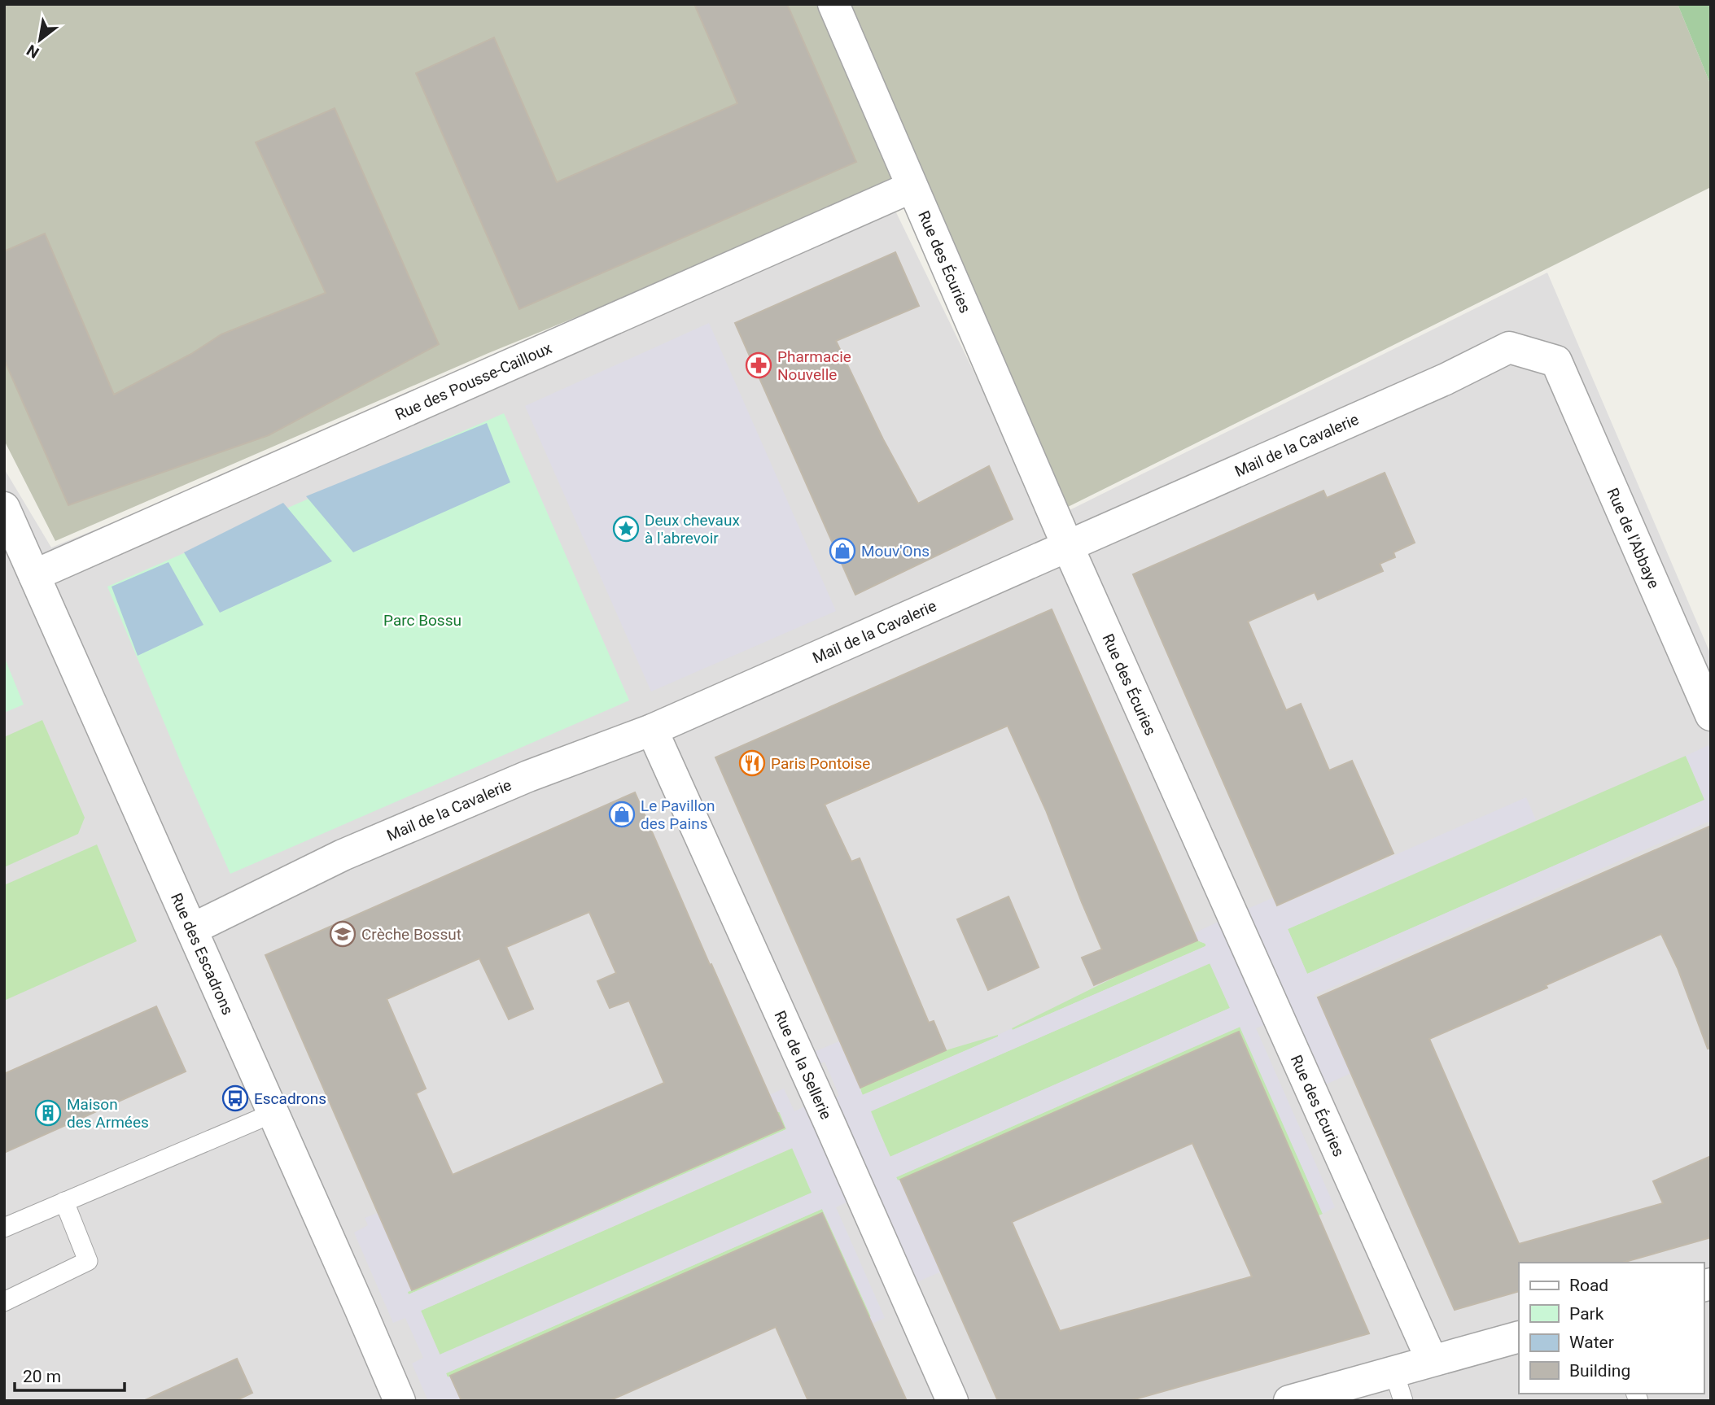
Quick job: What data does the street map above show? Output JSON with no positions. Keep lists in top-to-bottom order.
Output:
{
  "streets": {
    "street": [
      "Rue des Écuries",
      "Rue des Pousse-Cailloux",
      "Mail de la Cavalerie",
      "Rue de l'Abbaye",
      "Rue des Escadrons",
      "Rue de la Sellerie"
    ]
  },
  "crossings": [
    ["Rue des Écuries", "Rue des Pousse-Cailloux"],
    ["Rue des Écuries", "Mail de la Cavalerie"],
    ["Rue des Pousse-Cailloux", "Rue des Escadrons"],
    ["Mail de la Cavalerie", "Rue de l'Abbaye"],
    ["Mail de la Cavalerie", "Rue des Escadrons"],
    ["Mail de la Cavalerie", "Rue de la Sellerie"]
  ],
  "parks": ["Parc Bossu"],
  "places": {
    "pharmacy": ["Pharmacie Nouvelle"],
    "place": ["Deux chevaux à l'abrevoir"],
    "shop": ["Mouv'Ons", "Le Pavillon des Pains"],
    "restaurant": ["Paris Pontoise"],
    "school or university": ["Crèche Bossut"],
    "bus stop": ["Escadrons"],
    "building": ["Maison des Armées"]
  },
  "legend": [
    "Road",
    "Park",
    "Water",
    "Building"
  ],
  "scale_bar": "20 m",
  "north": "bottom left"
}
